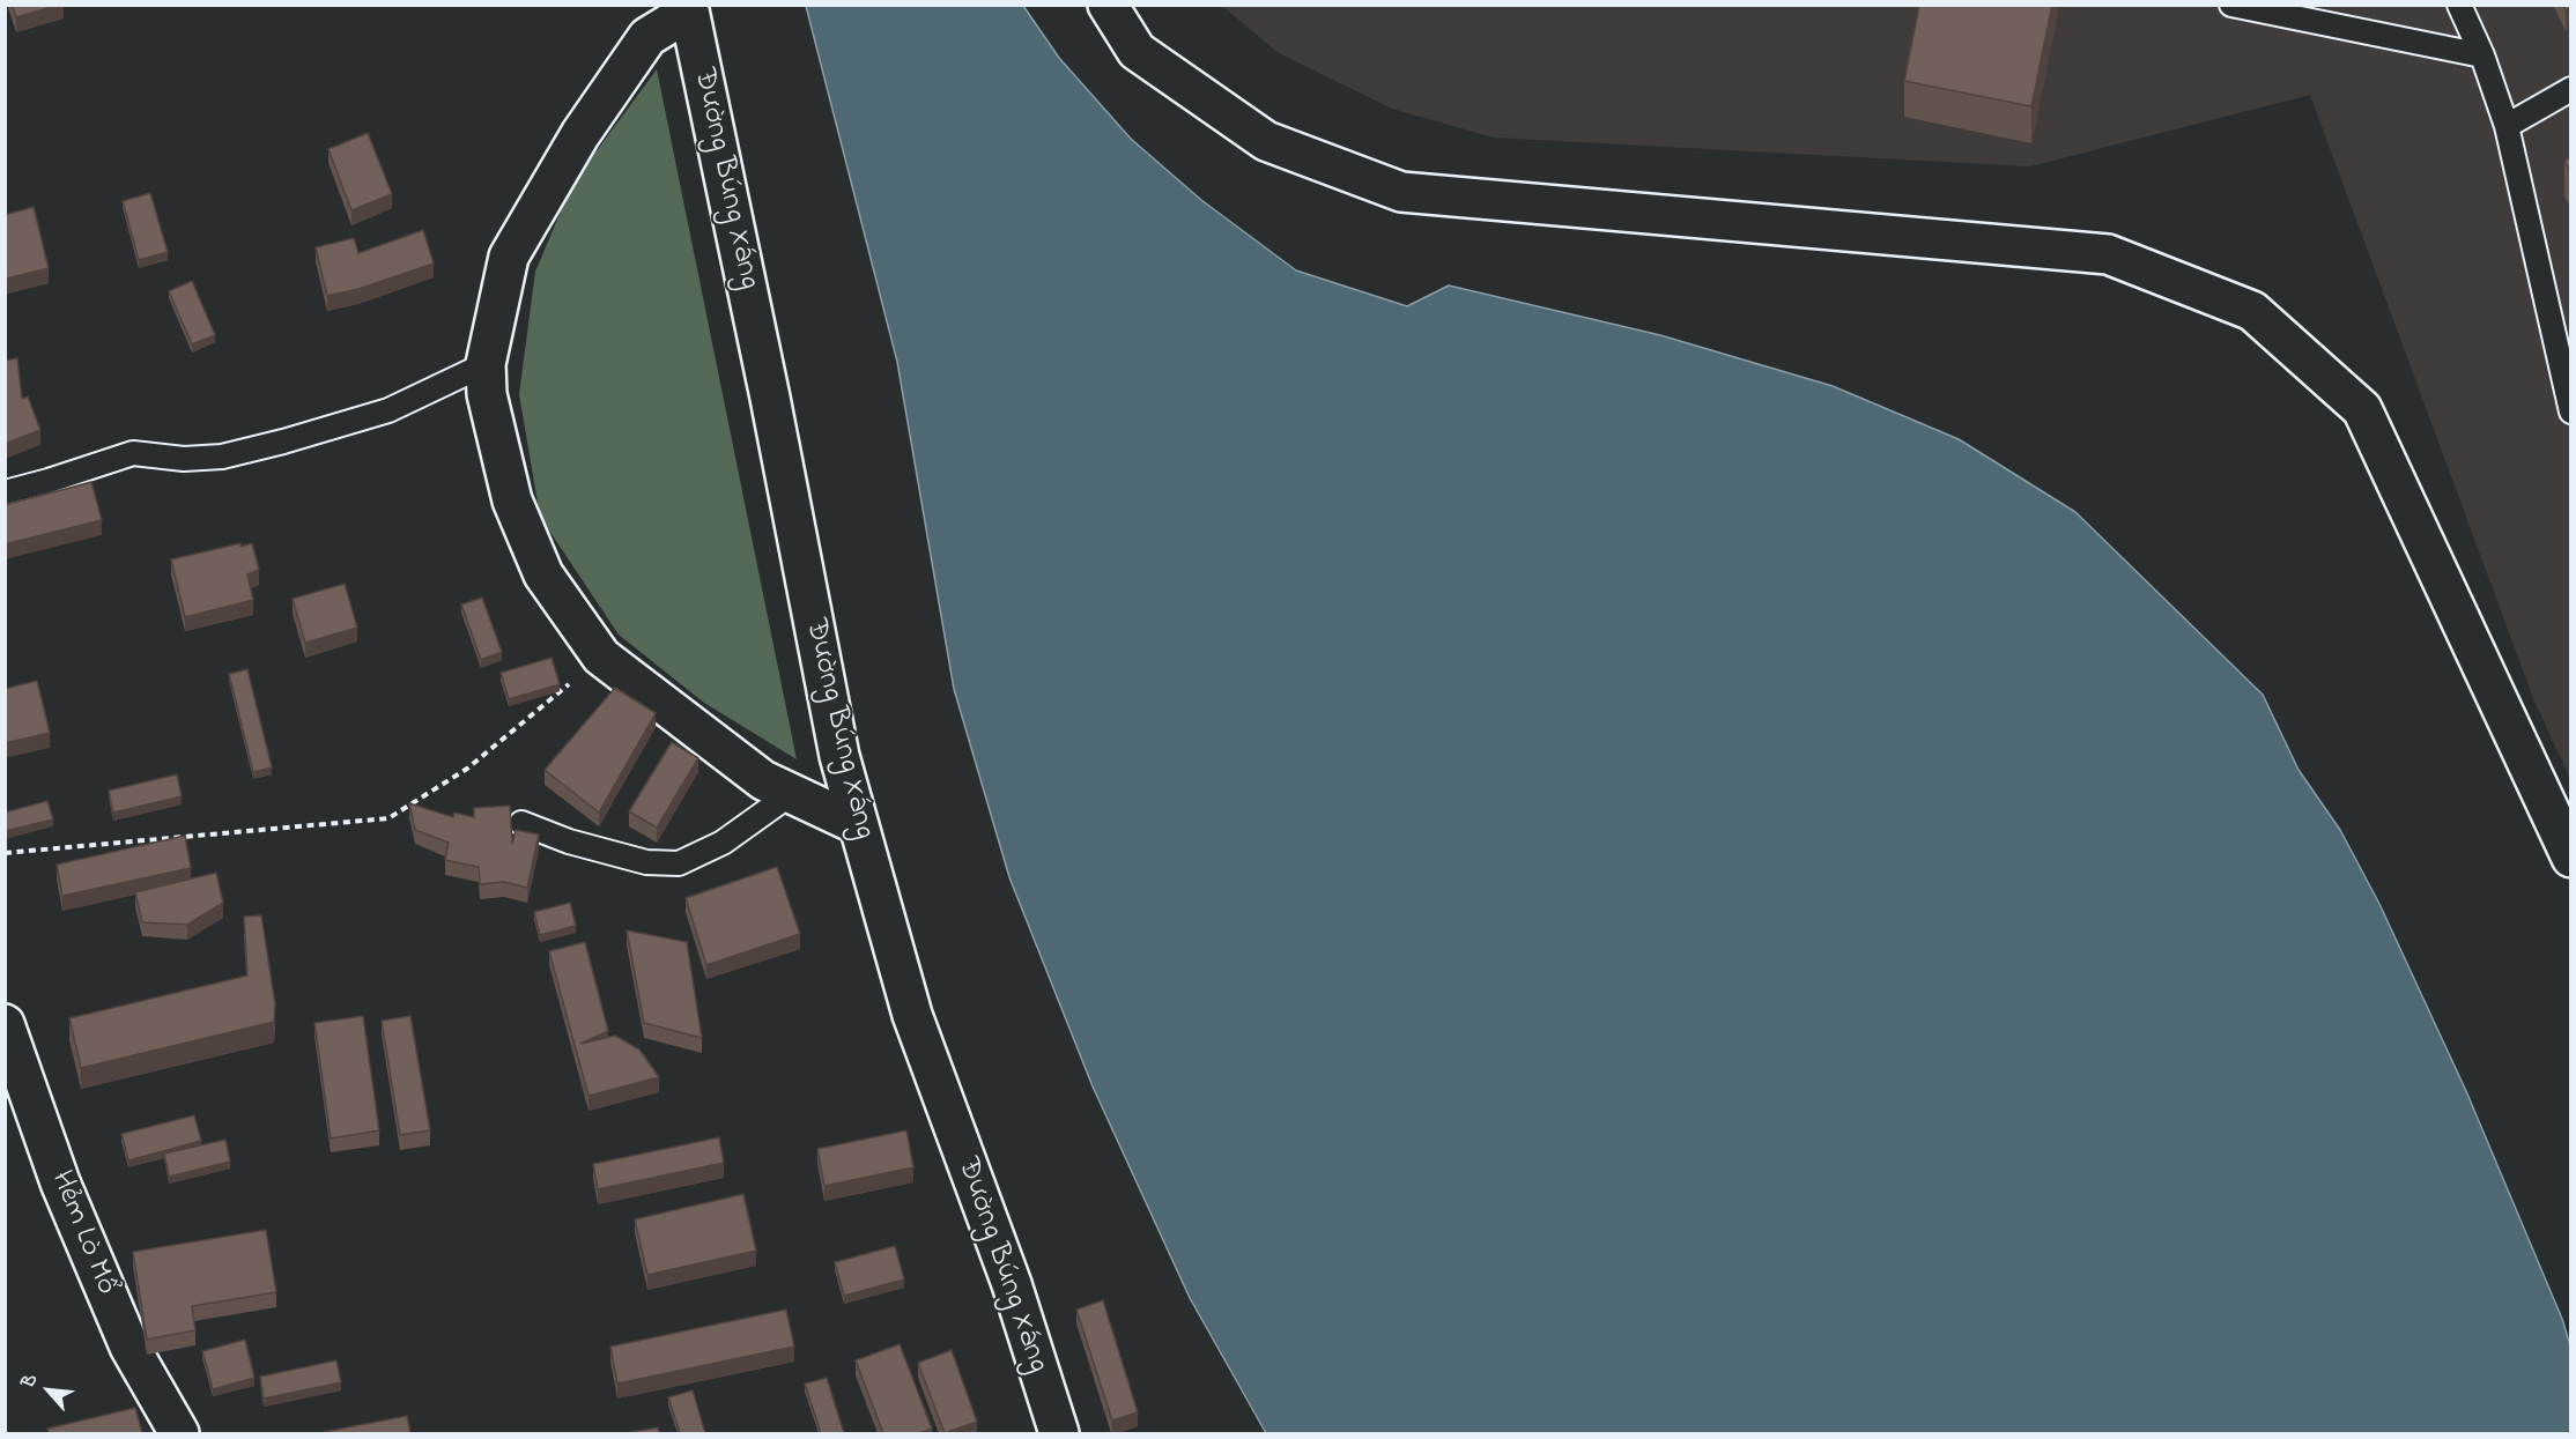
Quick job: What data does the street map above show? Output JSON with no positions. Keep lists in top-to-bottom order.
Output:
{
  "streets": {
    "street": ["Đường Búng Xáng", "Hẻm Lò Mổ"]
  },
  "north": "top left"
}
